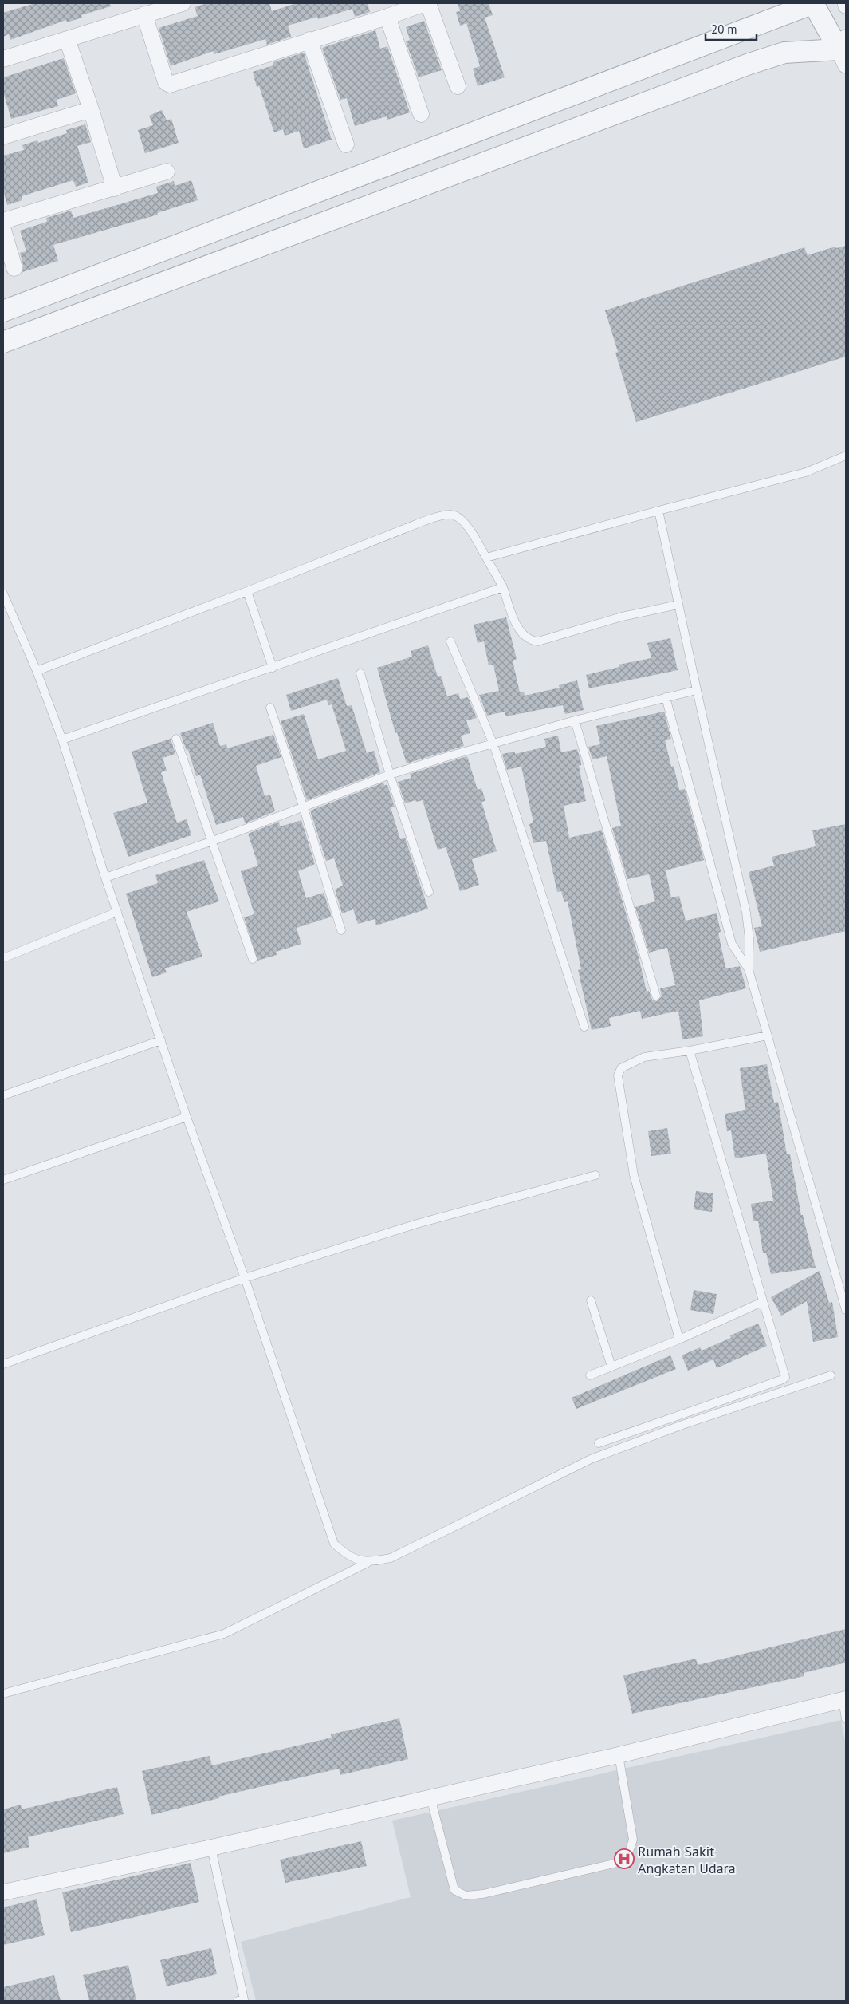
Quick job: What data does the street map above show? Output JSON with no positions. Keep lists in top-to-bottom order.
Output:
{
  "places": {
    "hospital": ["Rumah Sakit Angkatan Udara"]
  },
  "scale_bar": "20 m"
}
